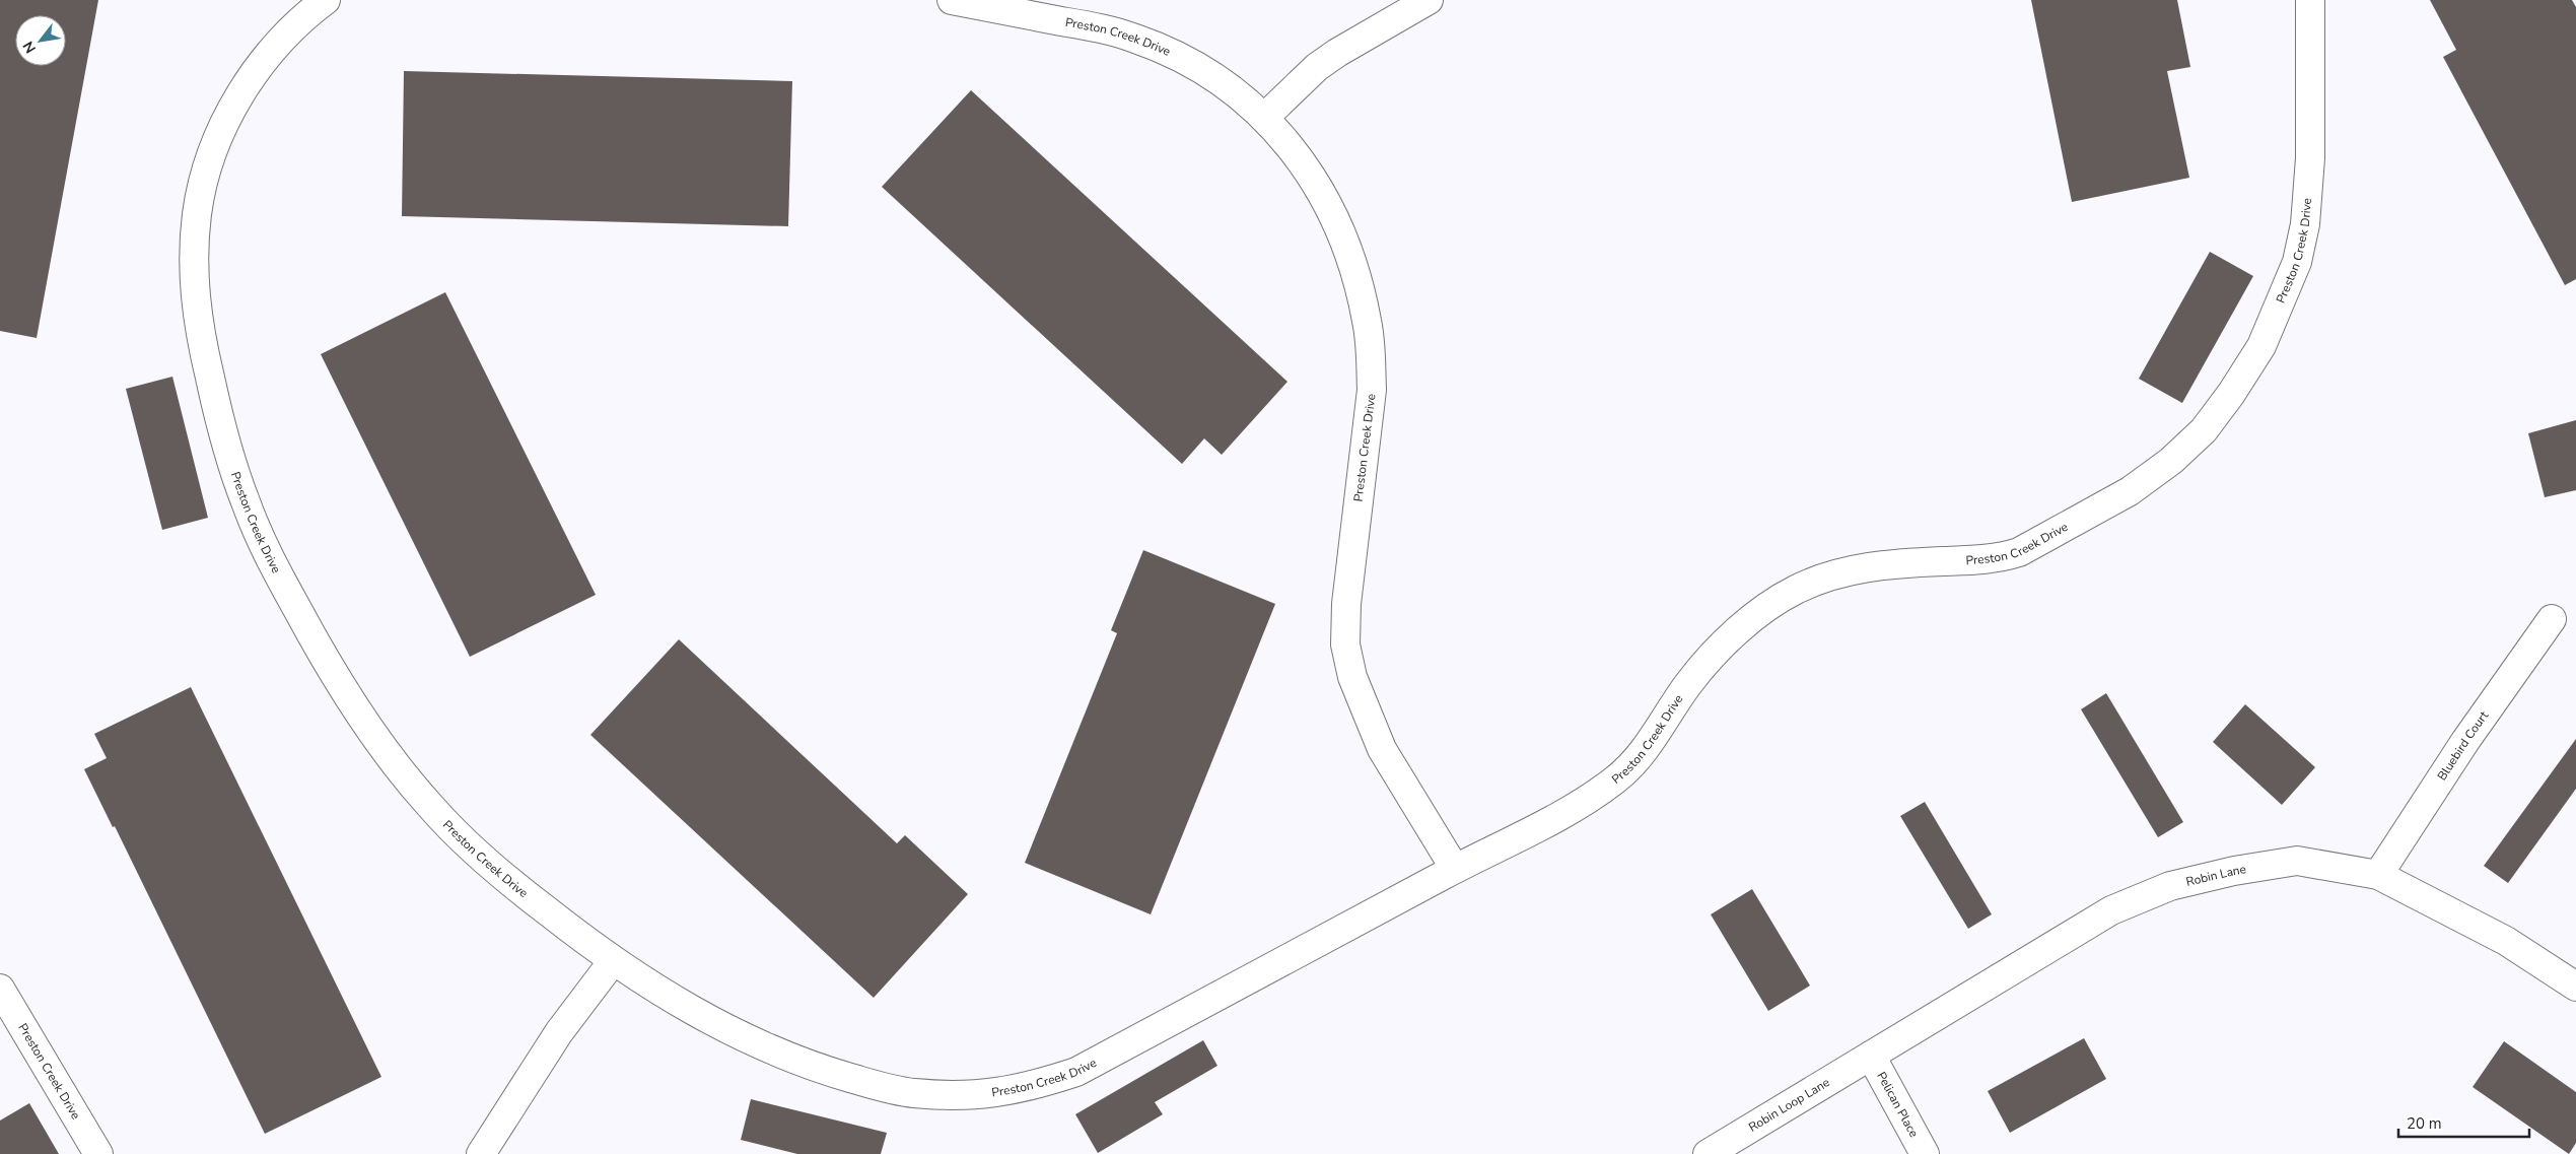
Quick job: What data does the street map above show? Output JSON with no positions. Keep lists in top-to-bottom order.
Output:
{
  "streets": {
    "street": [
      "Preston Creek Drive",
      "Bluebird Court",
      "Robin Lane",
      "Robin Loop Lane",
      "Pelican Place"
    ]
  },
  "crossings": [
    ["Bluebird Court", "Robin Lane"],
    ["Robin Lane", "Robin Loop Lane"],
    ["Robin Lane", "Pelican Place"],
    ["Robin Loop Lane", "Pelican Place"]
  ],
  "scale_bar": "20 m",
  "north": "bottom left"
}
